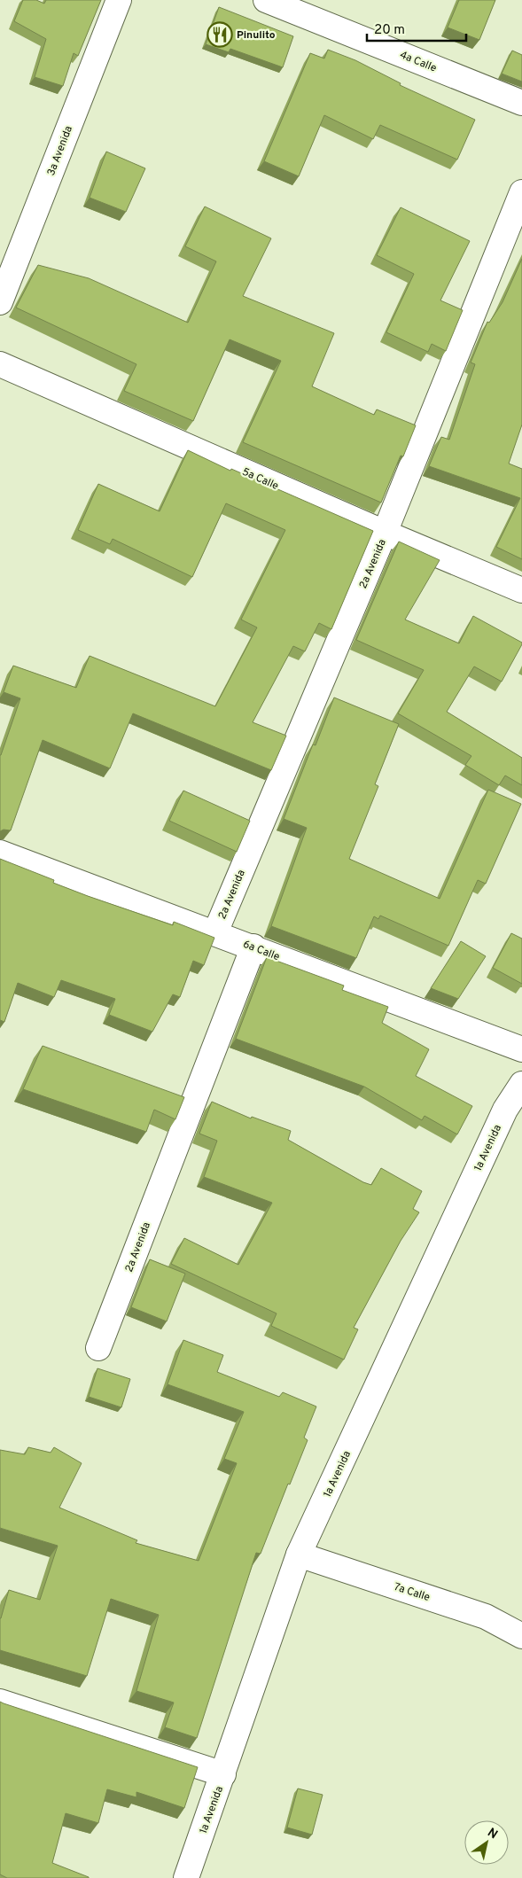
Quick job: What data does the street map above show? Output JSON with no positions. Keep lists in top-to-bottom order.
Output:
{
  "streets": {
    "street": [
      "4a Calle",
      "3a Avenida",
      "5a Calle",
      "2a Avenida",
      "6a Calle",
      "1a Avenida",
      "7a Calle"
    ]
  },
  "crossings": [
    ["5a Calle", "2a Avenida"],
    ["2a Avenida", "6a Calle"],
    ["1a Avenida", "7a Calle"]
  ],
  "places": {
    "restaurant": ["Pinulito"]
  },
  "scale_bar": "20 m",
  "north": "top right"
}
